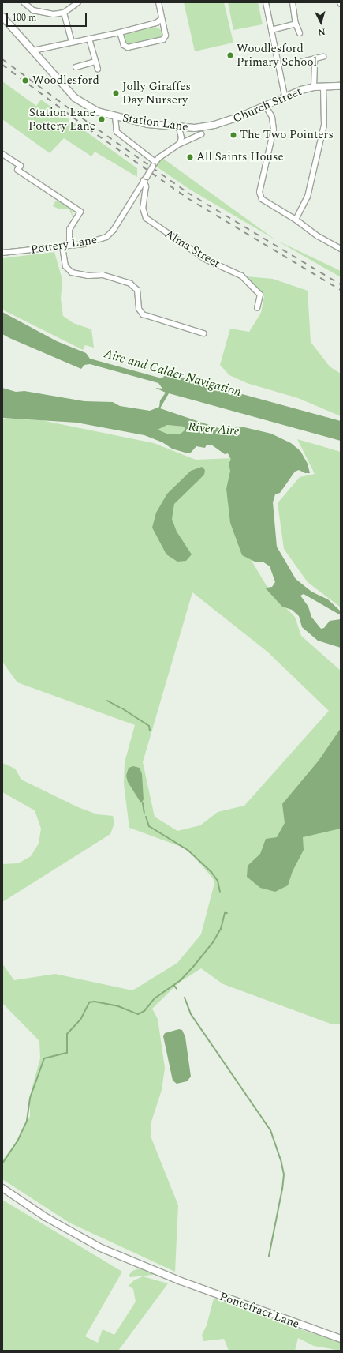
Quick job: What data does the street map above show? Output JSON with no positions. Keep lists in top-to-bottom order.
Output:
{
  "streets": {
    "street": [
      "Church Street",
      "Station Lane",
      "Pottery Lane",
      "Alma Street",
      "Pontefract Lane"
    ]
  },
  "crossings": [
    ["Church Street", "Station Lane"],
    ["Station Lane", "Pottery Lane"],
    ["Pottery Lane", "Alma Street"]
  ],
  "water": ["Aire and Calder Navigation", "River Aire"],
  "places": [
    "Woodlesford Primary School",
    "Woodlesford",
    "Jolly Giraffes Day Nursery",
    "Station Lane Pottery Lane",
    "The Two Pointers",
    "All Saints House"
  ],
  "scale_bar": "100 m",
  "north": "bottom"
}
